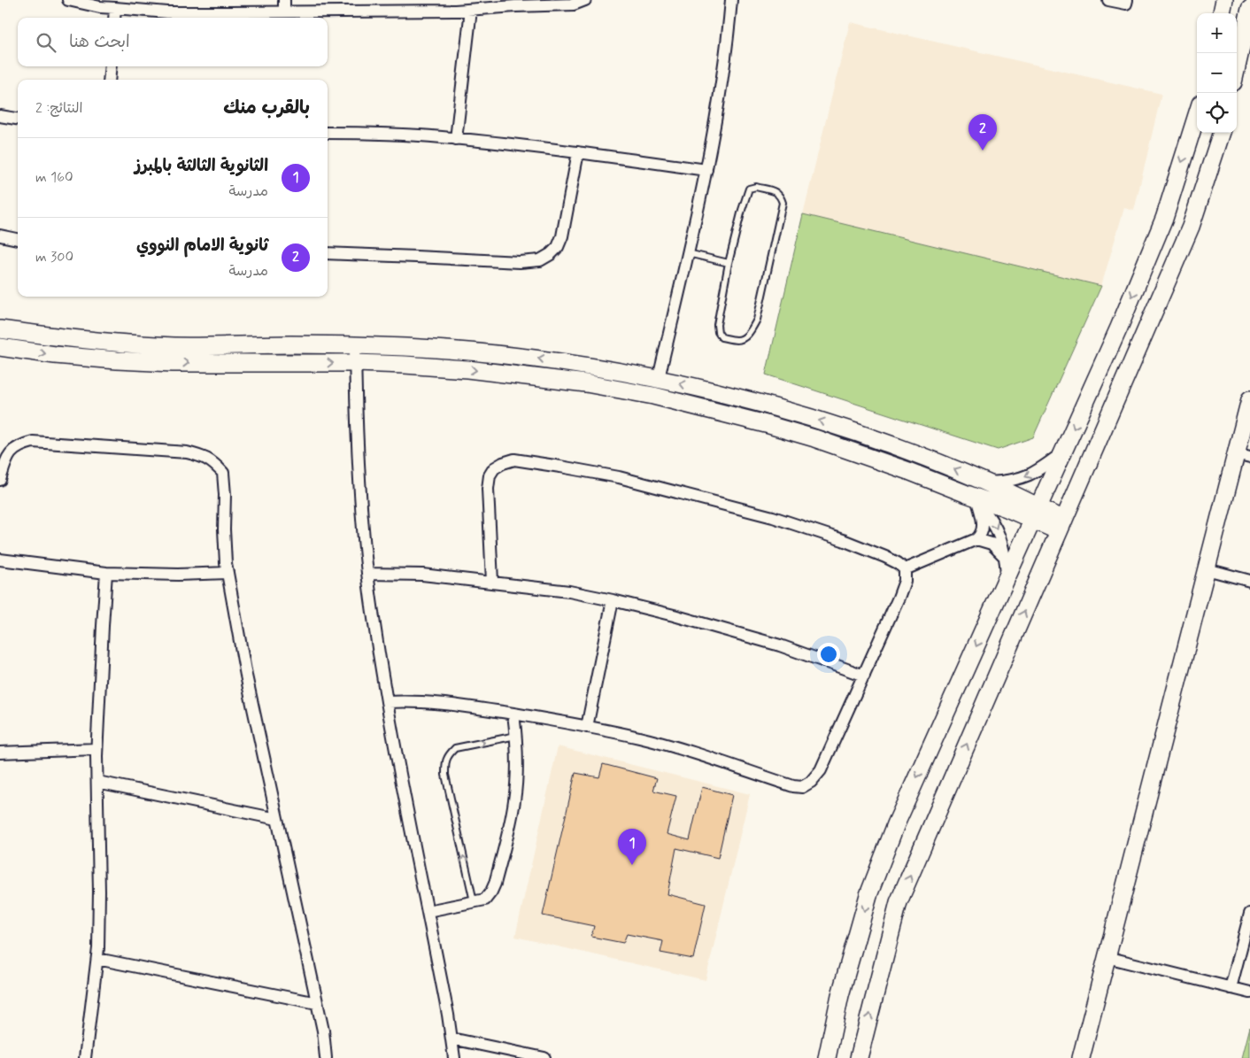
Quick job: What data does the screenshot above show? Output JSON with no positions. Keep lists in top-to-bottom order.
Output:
{
  "page": {
    "map_buttons": ["+", "−"],
    "search": "ابحث هنا",
    "heading": ["بالقرب منك", "النتائج: 2"],
    "pins": ["2", "1"],
    "list": [
      {
        "mark": "1",
        "name": "الثانوية الثالثة بالمبرز",
        "note": "مدرسة",
        "value": "160 m"
      },
      {
        "mark": "2",
        "name": "ثانوية الامام النووي",
        "note": "مدرسة",
        "value": "300 m"
      }
    ]
  }
}
